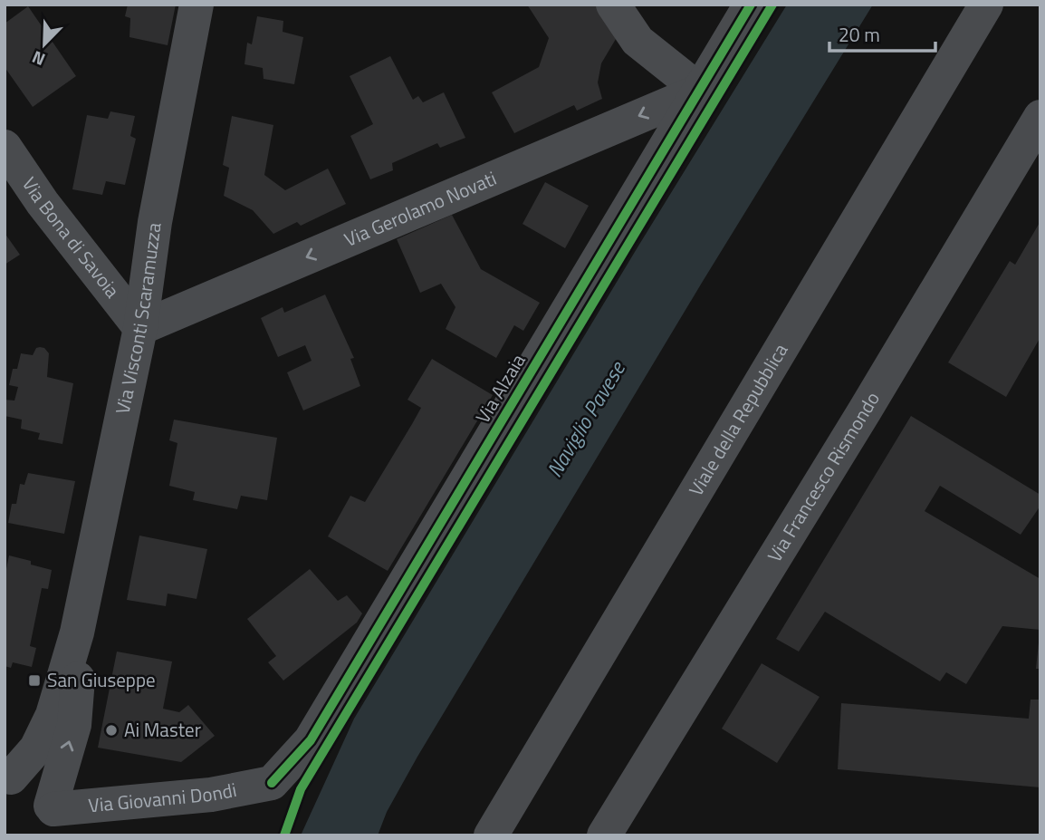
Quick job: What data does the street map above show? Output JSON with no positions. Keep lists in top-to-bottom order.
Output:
{
  "streets": {
    "street": [
      "Via Gerolamo Novati",
      "Via Bona di Savoia",
      "Via Visconti Scaramuzza",
      "Via Alzaia",
      "Viale della Repubblica",
      "Via Francesco Rismondo",
      "Via Giovanni Dondi"
    ]
  },
  "crossings": [
    ["Via Gerolamo Novati", "Via Bona di Savoia"],
    ["Via Gerolamo Novati", "Via Visconti Scaramuzza"],
    ["Via Gerolamo Novati", "Via Alzaia"],
    ["Via Bona di Savoia", "Via Visconti Scaramuzza"],
    ["Via Visconti Scaramuzza", "Via Giovanni Dondi"],
    ["Via Alzaia", "Via Giovanni Dondi"]
  ],
  "one_way": ["Via Gerolamo Novati"],
  "water": ["Naviglio Pavese"],
  "places": {
    "transit": ["San Giuseppe"],
    "other": ["Ai Master"]
  },
  "scale_bar": "20 m",
  "north": "bottom left"
}
